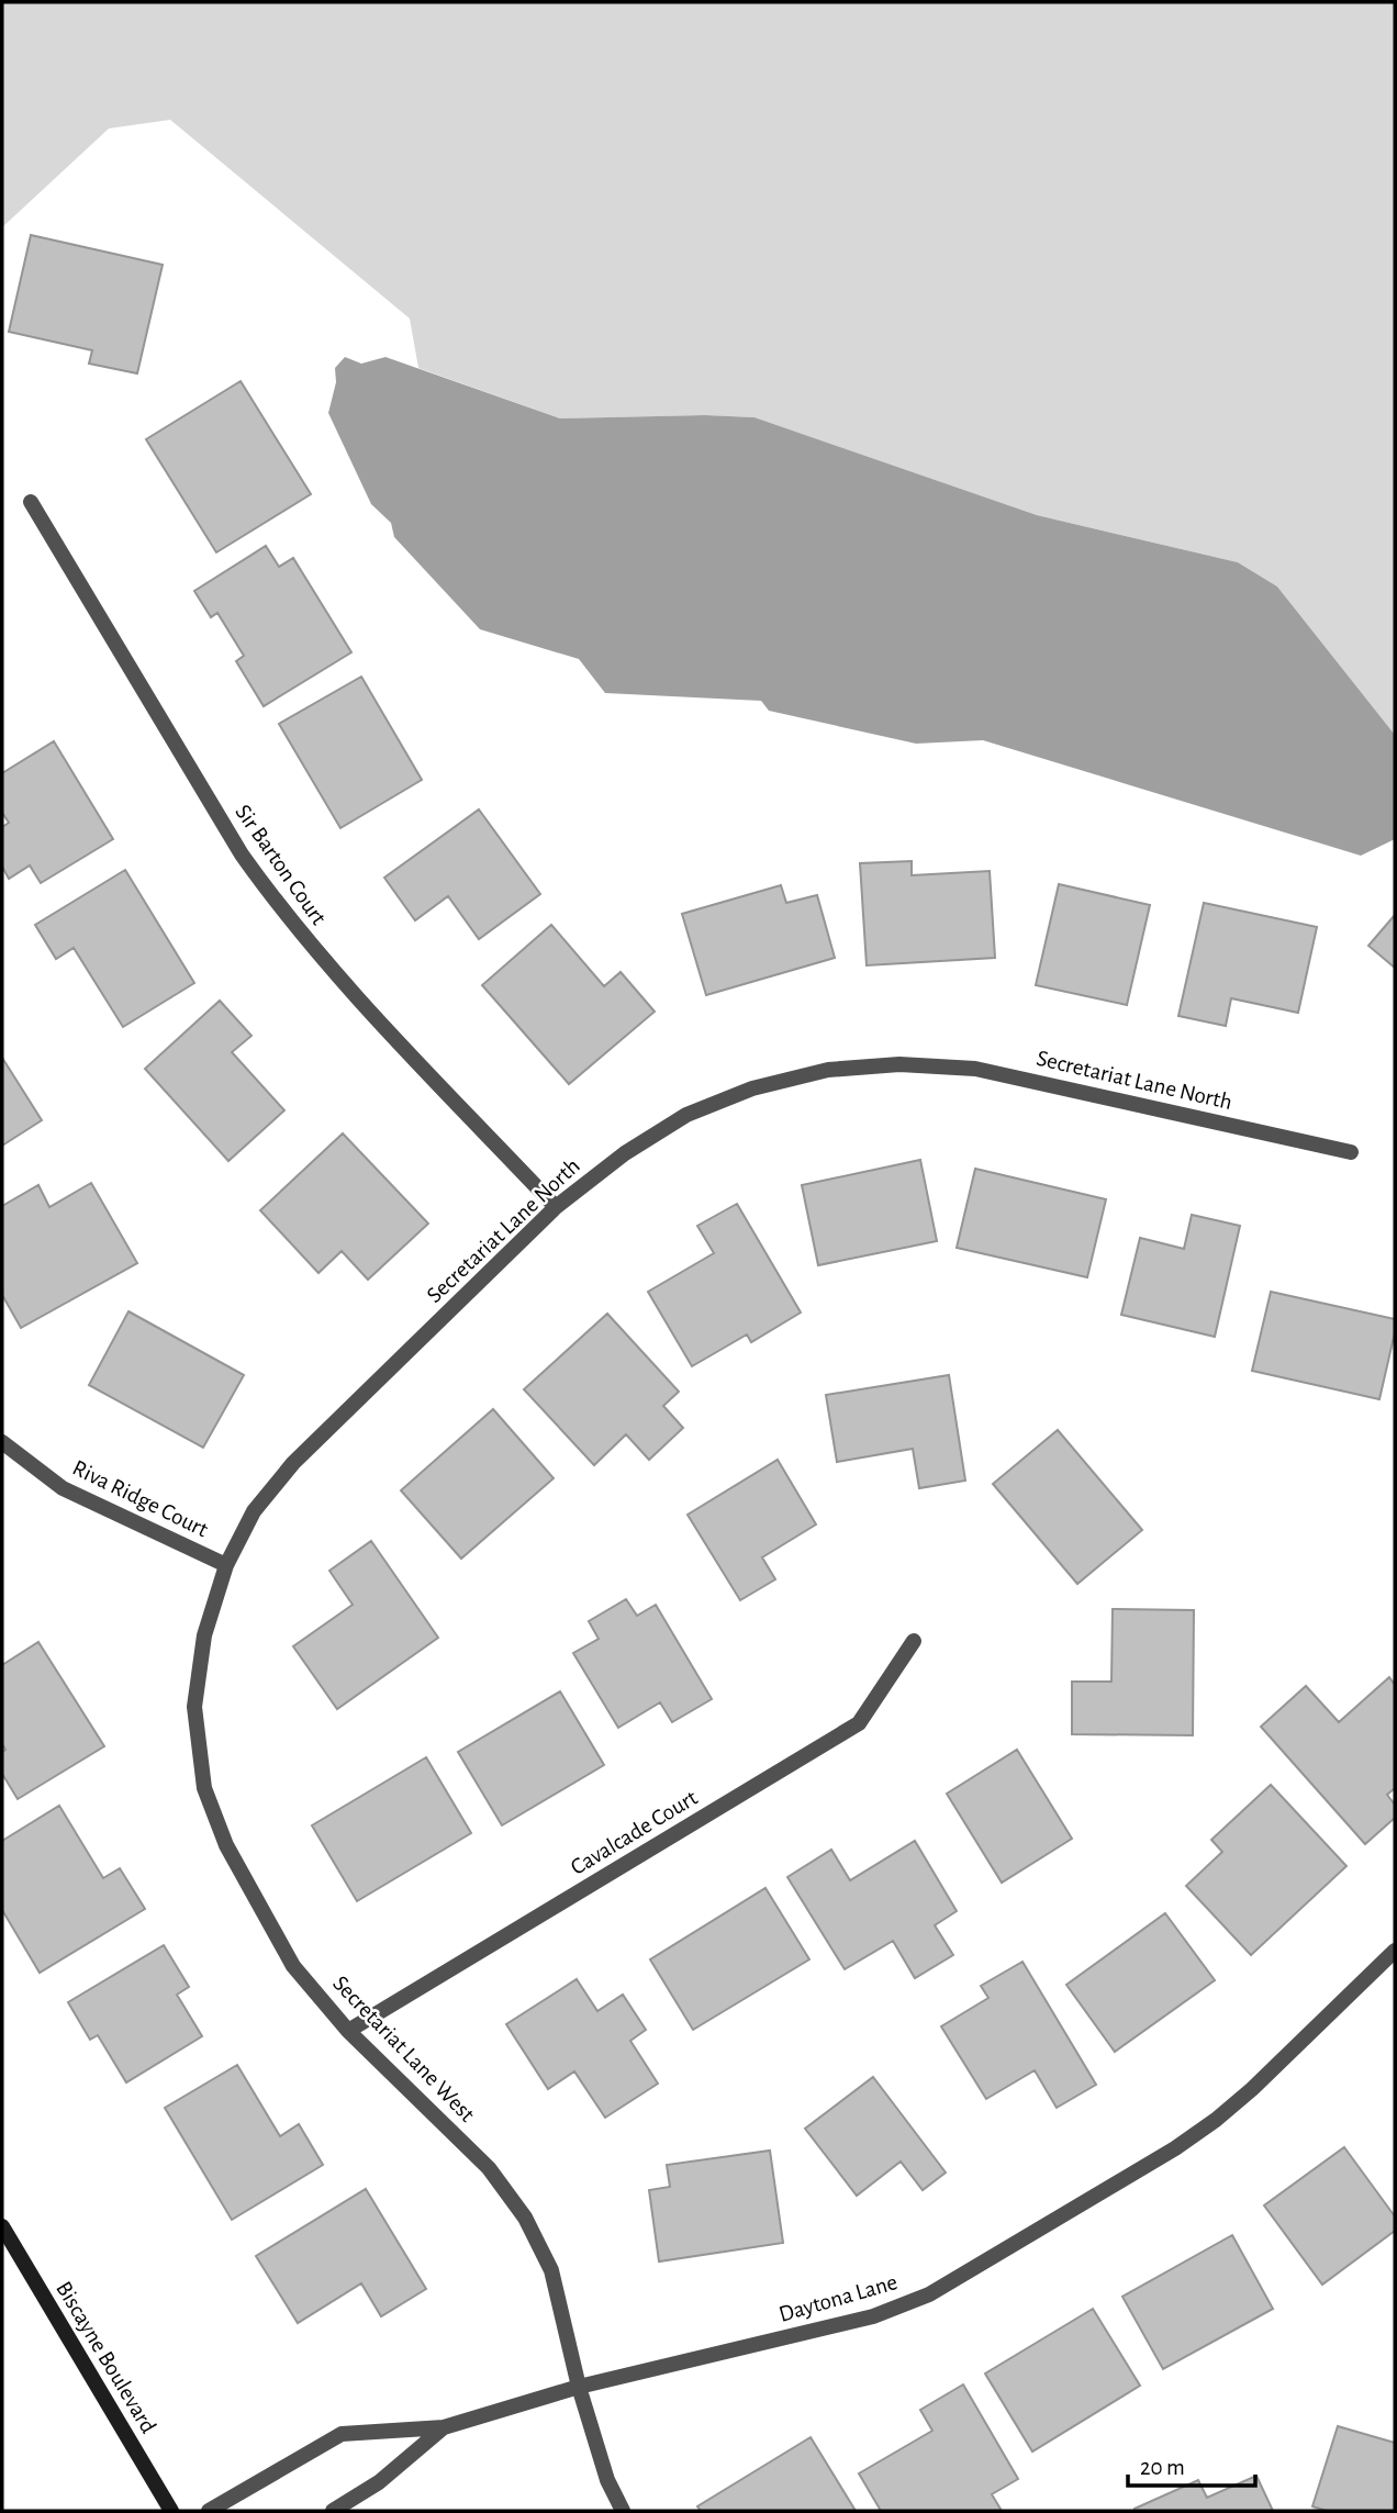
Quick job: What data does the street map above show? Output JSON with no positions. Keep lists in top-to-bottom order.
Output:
{
  "streets": {
    "street": [
      "Sir Barton Court",
      "Secretariat Lane North",
      "Riva Ridge Court",
      "Cavalcade Court",
      "Secretariat Lane West",
      "Daytona Lane",
      "Biscayne Boulevard"
    ]
  },
  "crossings": [
    ["Sir Barton Court", "Secretariat Lane North"],
    ["Secretariat Lane North", "Riva Ridge Court"],
    ["Secretariat Lane North", "Secretariat Lane West"],
    ["Riva Ridge Court", "Secretariat Lane West"],
    ["Cavalcade Court", "Secretariat Lane West"],
    ["Secretariat Lane West", "Daytona Lane"]
  ],
  "scale_bar": "20 m"
}
